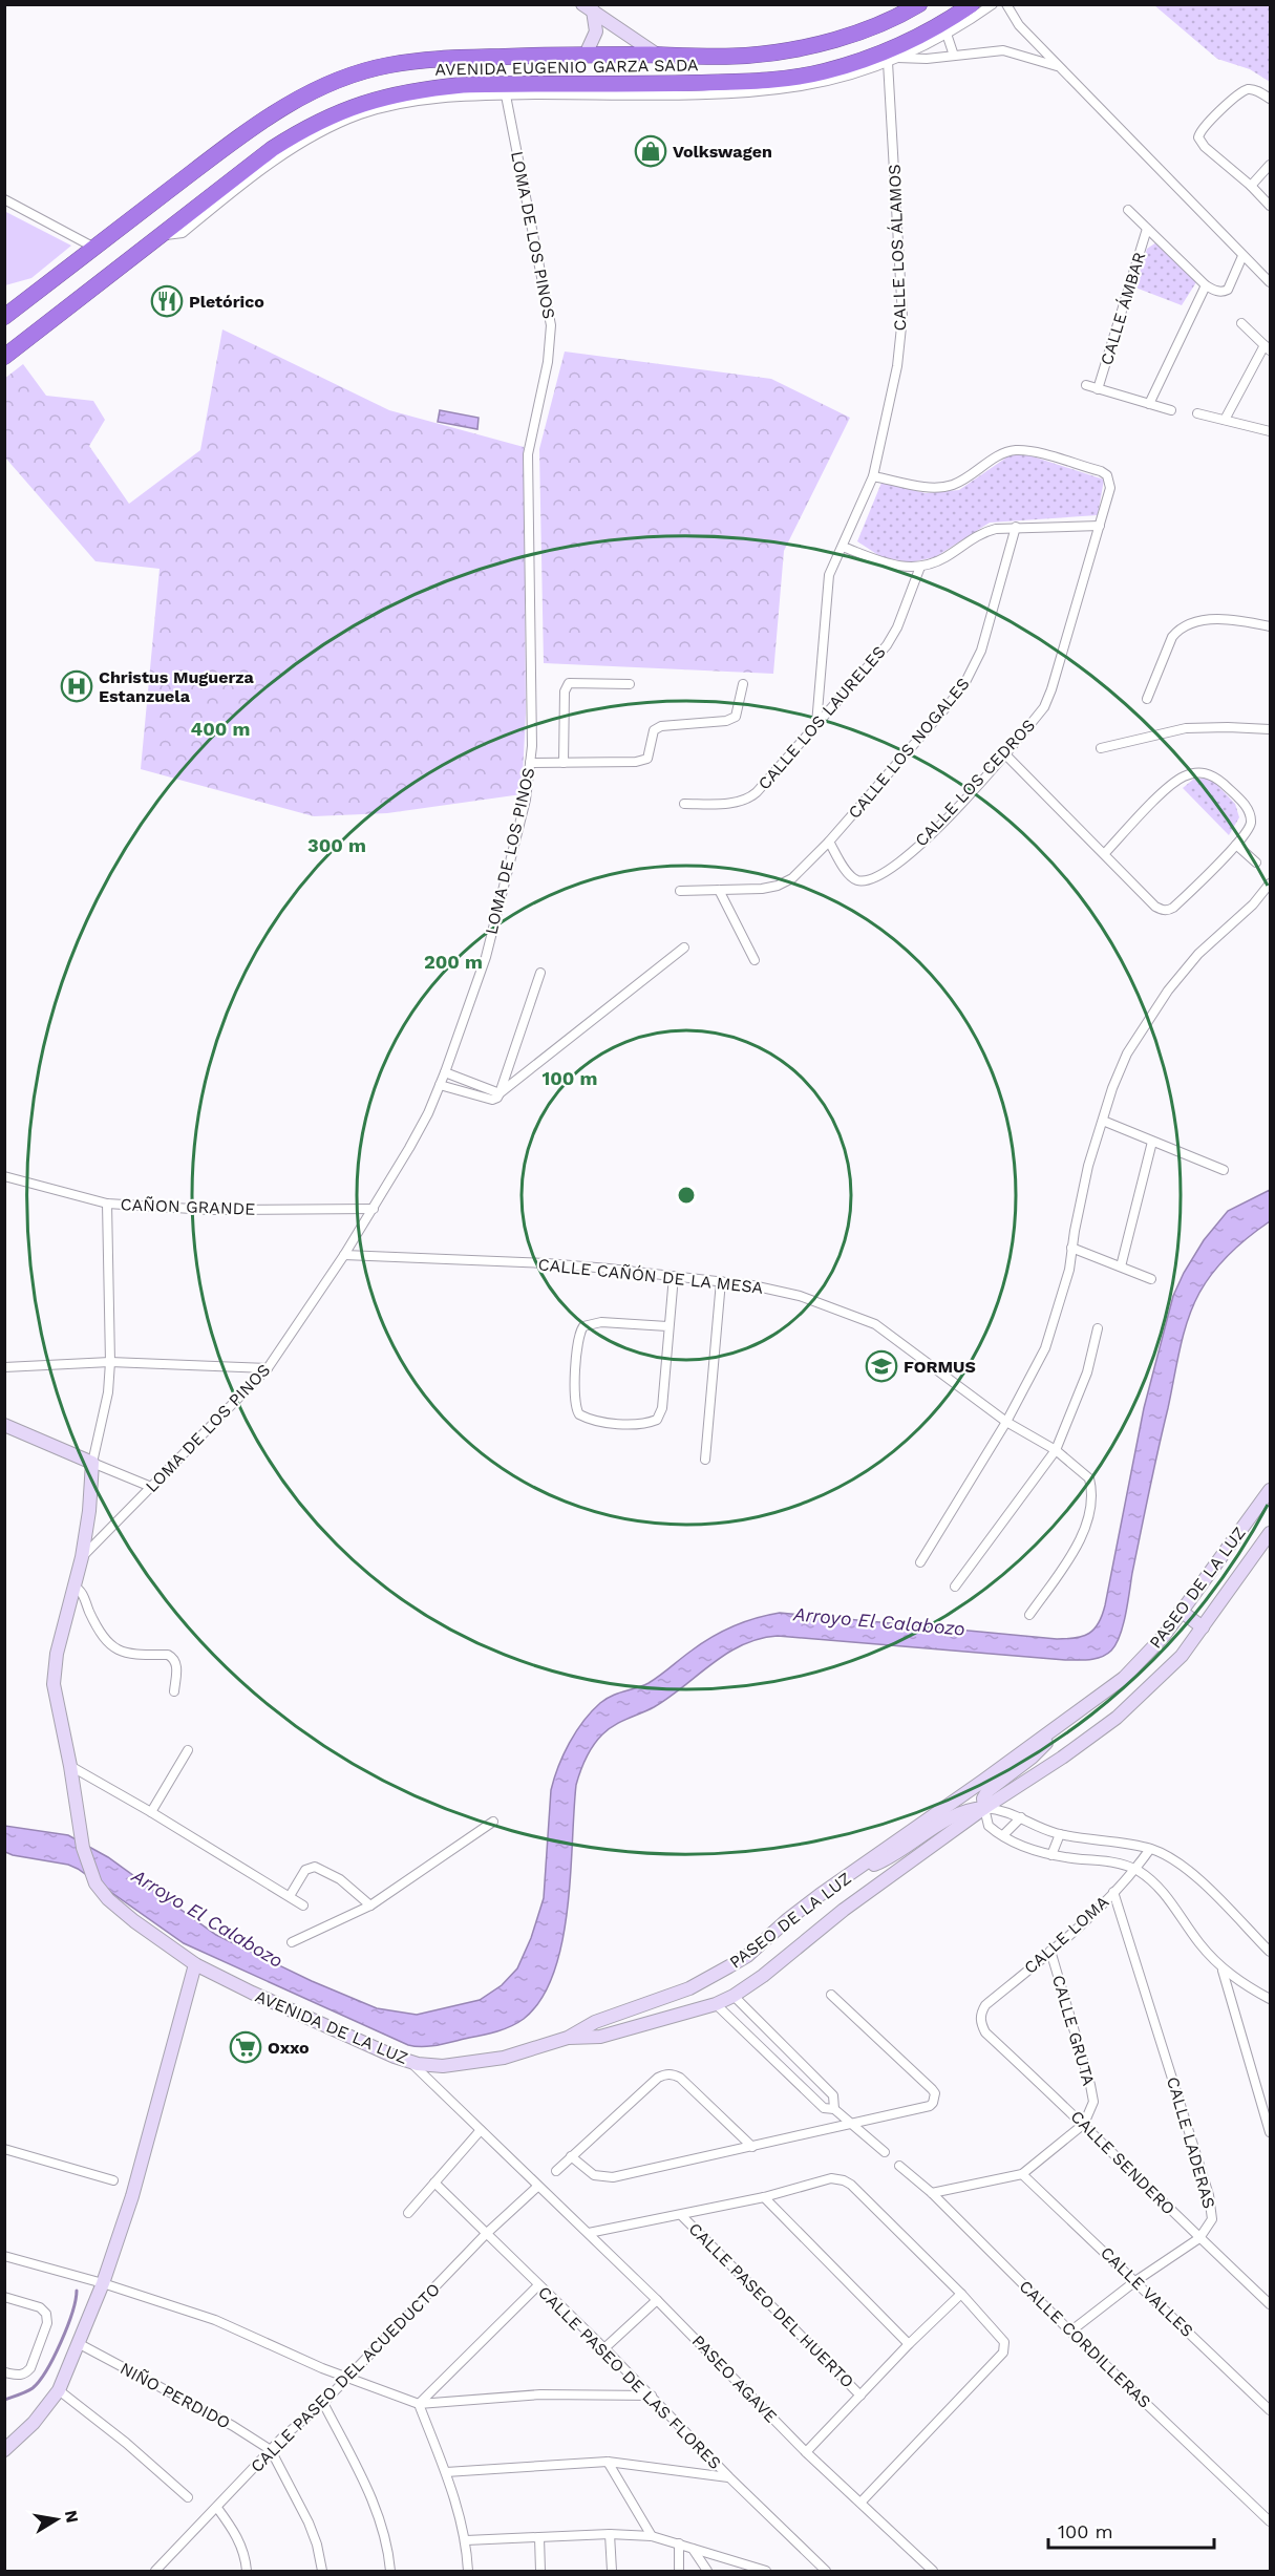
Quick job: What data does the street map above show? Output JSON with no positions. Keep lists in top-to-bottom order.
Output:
{
  "streets": {
    "highway": ["AVENIDA EUGENIO GARZA SADA"],
    "street": [
      "LOMA DE LOS PINOS",
      "CALLE LOS ÁLAMOS",
      "CALLE ÁMBAR",
      "CALLE LOS LAURELES",
      "CALLE LOS NOGALES",
      "CALLE LOS CEDROS",
      "CAÑON GRANDE",
      "CALLE CAÑÓN DE LA MESA",
      "PASEO DE LA LUZ",
      "CALLE LOMA",
      "AVENIDA DE LA LUZ",
      "CALLE GRUTA",
      "CALLE LADERAS",
      "CALLE SENDERO",
      "CALLE VALLES",
      "CALLE PASEO DEL HUERTO",
      "CALLE CORDILLERAS",
      "CALLE PASEO DEL ACUEDUCTO",
      "CALLE PASEO DE LAS FLORES",
      "PASEO AGAVE",
      "NIÑO PERDIDO"
    ]
  },
  "crossings": [
    ["LOMA DE LOS PINOS", "CAÑON GRANDE"],
    ["LOMA DE LOS PINOS", "CALLE CAÑÓN DE LA MESA"],
    ["LOMA DE LOS PINOS", "AVENIDA DE LA LUZ"],
    ["CALLE LOS ÁLAMOS", "CALLE LOS LAURELES"],
    ["CALLE LOS ÁLAMOS", "CALLE LOS CEDROS"],
    ["CALLE LOS NOGALES", "CALLE LOS CEDROS"],
    ["PASEO DE LA LUZ", "AVENIDA DE LA LUZ"],
    ["CALLE LOMA", "CALLE GRUTA"],
    ["CALLE LOMA", "CALLE LADERAS"],
    ["CALLE LOMA", "CALLE SENDERO"],
    ["AVENIDA DE LA LUZ", "PASEO AGAVE"],
    ["CALLE GRUTA", "CALLE SENDERO"],
    ["CALLE LADERAS", "CALLE SENDERO"],
    ["CALLE PASEO DEL ACUEDUCTO", "CALLE PASEO DE LAS FLORES"],
    ["CALLE PASEO DEL ACUEDUCTO", "PASEO AGAVE"],
    ["CALLE PASEO DEL ACUEDUCTO", "NIÑO PERDIDO"]
  ],
  "water": ["Arroyo El Calabozo"],
  "places": {
    "shop": ["Volkswagen"],
    "restaurant": ["Pletórico"],
    "hospital": ["Christus Muguerza Estanzuela"],
    "school or university": ["FORMUS"],
    "supermarket": ["Oxxo"]
  },
  "scale_bar": "100 m",
  "north": "right",
  "rings": [
    "400 m",
    "300 m",
    "200 m",
    "100 m"
  ]
}
